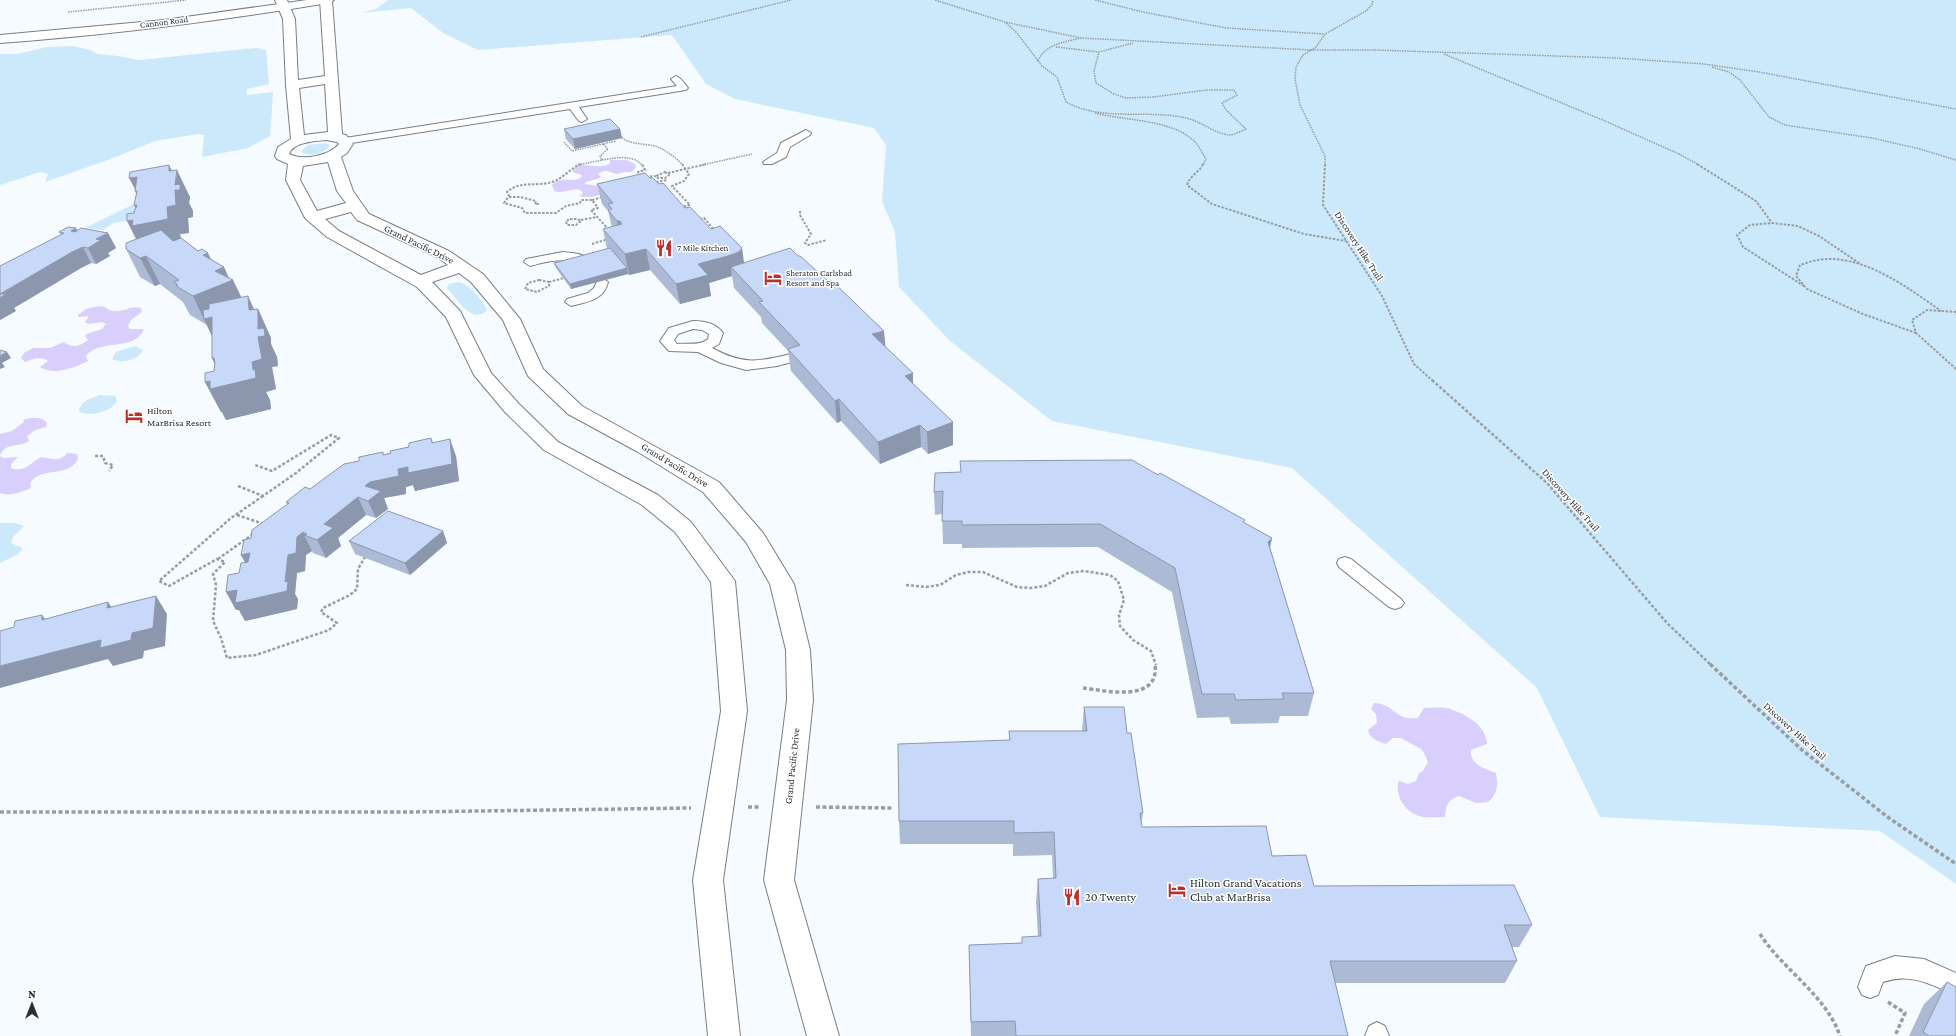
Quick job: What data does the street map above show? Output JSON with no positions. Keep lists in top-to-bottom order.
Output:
{
  "streets": {
    "street": ["Cannon Road", "Grand Pacific Drive"],
    "path": ["Discovery Hike Trail"]
  },
  "places": {
    "restaurant": ["7 Mile Kitchen", "20 Twenty"],
    "hotel": ["Sheraton Carlsbad Resort and Spa", "Hilton MarBrisa Resort", "Hilton Grand Vacations Club at MarBrisa"]
  },
  "north": "top"
}
